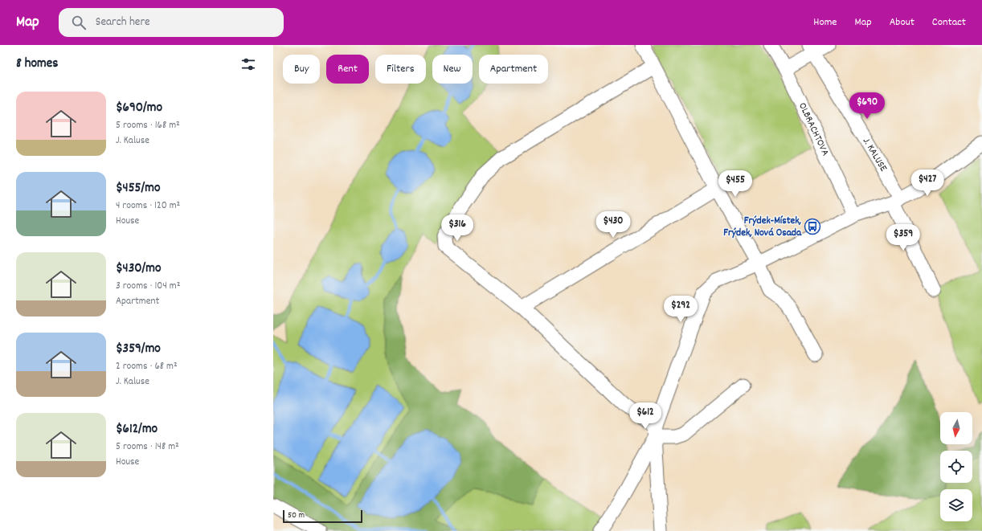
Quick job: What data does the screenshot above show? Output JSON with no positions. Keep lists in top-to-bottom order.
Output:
{
  "streets": {
    "street": ["OLBRACHTOVA", "J. KALUSE"]
  },
  "places": {
    "bus stop": ["Frýdek-Místek, Frýdek, Nová Osada"]
  },
  "scale_bar": "50 m",
  "north": "bottom",
  "page": {
    "header": "Map",
    "search": "Search here",
    "nav": [
      "Home",
      "Map",
      "About",
      "Contact"
    ],
    "heading": "8 homes",
    "chip": [
      "Buy",
      "Rent",
      "Filters",
      "New",
      "Apartment"
    ],
    "list": [
      {
        "name": "$690/mo",
        "note": "5 rooms · 168 m² · J. Kaluse"
      },
      {
        "name": "$455/mo",
        "note": "4 rooms · 120 m² · House"
      },
      {
        "name": "$430/mo",
        "note": "3 rooms · 104 m² · Apartment"
      },
      {
        "name": "$359/mo",
        "note": "2 rooms · 68 m² · J. Kaluse"
      },
      {
        "name": "$612/mo",
        "note": "5 rooms · 148 m² · House"
      }
    ],
    "price": [
      "$690",
      "$427",
      "$455",
      "$430",
      "$316",
      "$359",
      "$292",
      "$612"
    ],
    "scale": "50 m"
  }
}
